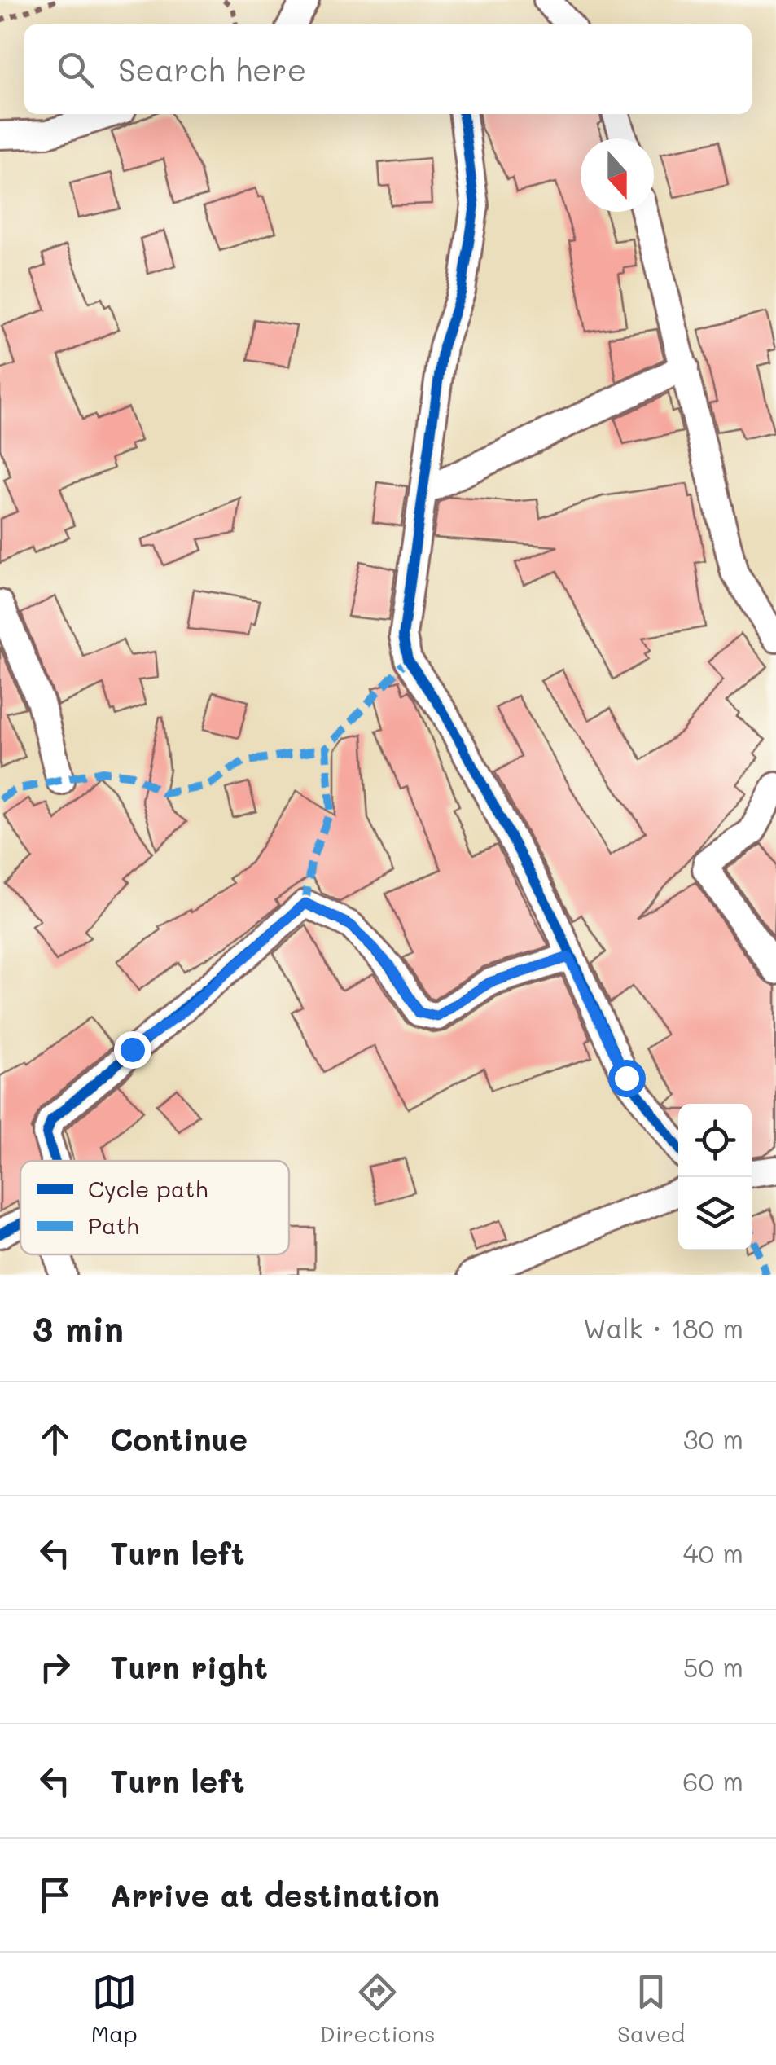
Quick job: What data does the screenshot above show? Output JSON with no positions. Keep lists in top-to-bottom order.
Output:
{
  "legend": ["Cycle path", "Path"],
  "north": "bottom",
  "page": {
    "search": "Search here",
    "heading": ["3 min", "Walk · 180 m"],
    "list": [
      ["Continue", "30 m"],
      ["Turn left", "40 m"],
      ["Turn right", "50 m"],
      ["Turn left", "60 m"],
      "Arrive at destination"
    ],
    "nav": ["Map", "Directions", "Saved"]
  }
}
